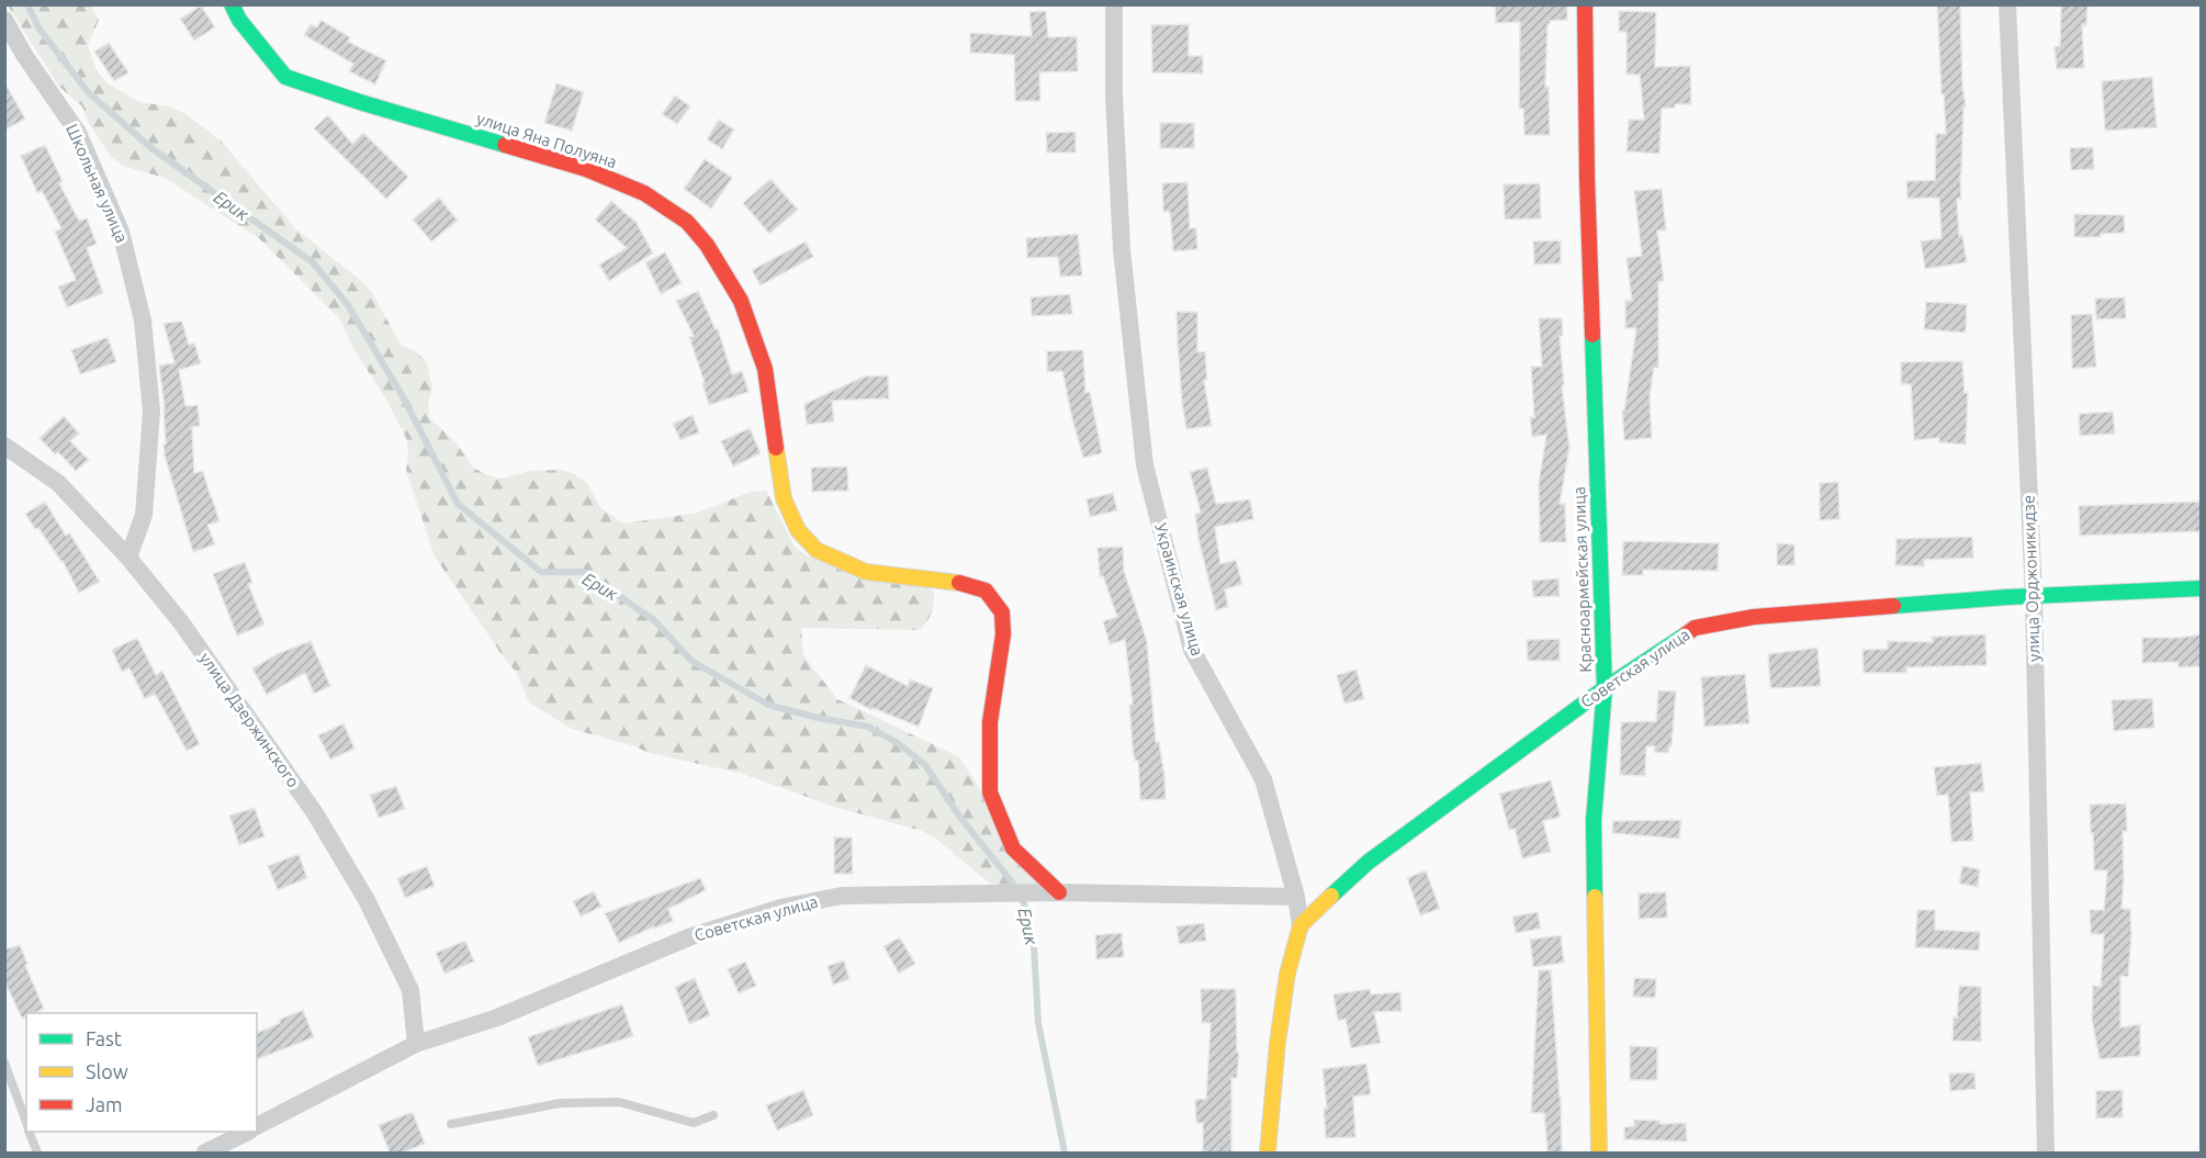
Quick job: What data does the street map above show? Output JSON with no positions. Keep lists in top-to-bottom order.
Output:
{
  "streets": {
    "street": [
      "улица Яна Полуяна",
      "Школьная улица",
      "улица Орджоникидзе",
      "Красноармейская улица",
      "Украинская улица",
      "Советская улица",
      "улица Дзержинского"
    ]
  },
  "crossings": [
    ["улица Яна Полуяна", "Советская улица"],
    ["Школьная улица", "улица Дзержинского"],
    ["улица Орджоникидзе", "Советская улица"],
    ["Красноармейская улица", "Советская улица"],
    ["Украинская улица", "Советская улица"],
    ["Советская улица", "улица Дзержинского"]
  ],
  "water": ["Ерик"],
  "legend": ["Fast", "Slow", "Jam"]
}
